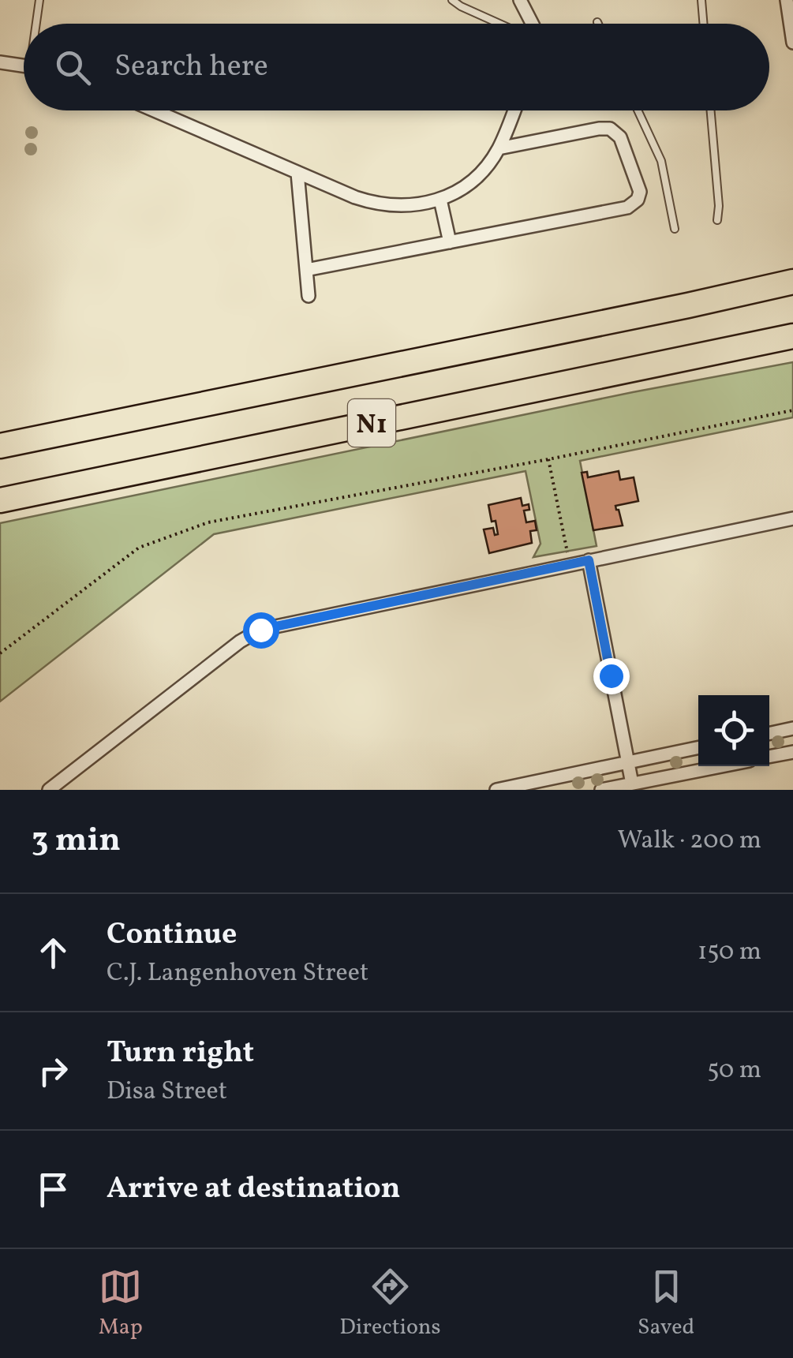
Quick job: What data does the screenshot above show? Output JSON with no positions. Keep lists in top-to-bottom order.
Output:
{
  "streets": {
    "highway": ["N1"]
  },
  "page": {
    "search": "Search here",
    "heading": ["3 min", "Walk · 200 m"],
    "list": [
      ["Continue", "C.J. Langenhoven Street", "150 m"],
      ["Turn right", "Disa Street", "50 m"],
      "Arrive at destination"
    ],
    "nav": ["Map", "Directions", "Saved"]
  }
}
